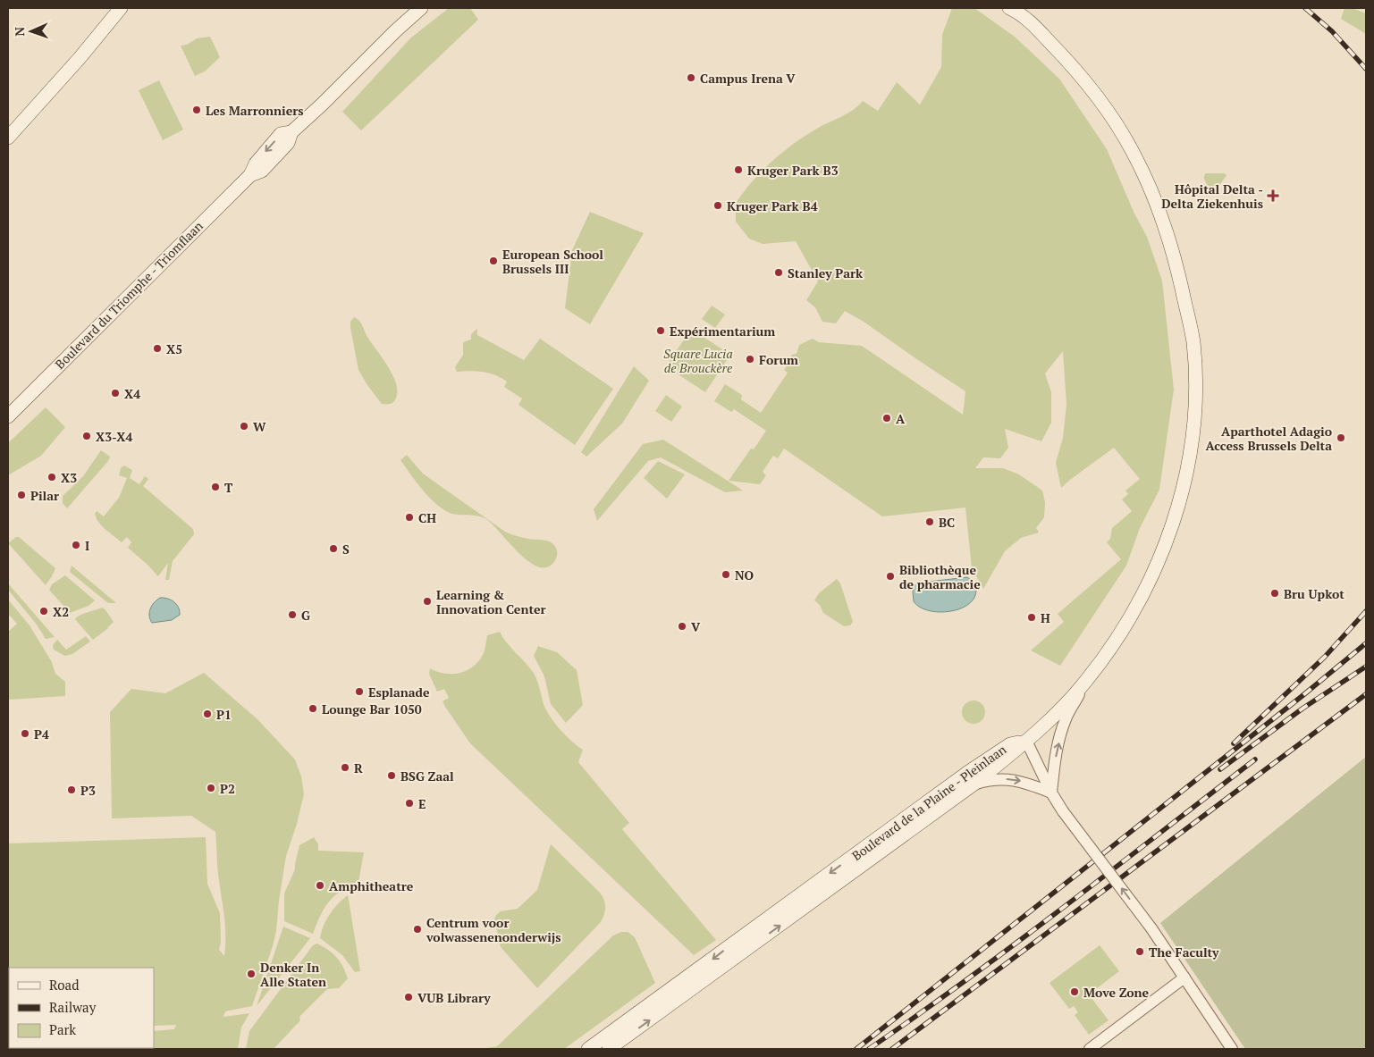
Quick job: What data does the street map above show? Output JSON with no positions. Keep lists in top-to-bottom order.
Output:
{
  "streets": {
    "main road": ["Boulevard du Triomphe - Triomflaan", "Boulevard de la Plaine - Pleinlaan"]
  },
  "parks": ["Square Lucia de Brouckère"],
  "places": {
    "other": [
      "Campus Irena V",
      "Les Marronniers",
      "Kruger Park B3",
      "Kruger Park B4",
      "European School Brussels III",
      "Stanley Park",
      "Expérimentarium",
      "X5",
      "Forum",
      "X4",
      "A",
      "W",
      "X3-X4",
      "Aparthotel Adagio Access Brussels Delta",
      "X3",
      "T",
      "Pilar",
      "CH",
      "BC",
      "I",
      "S",
      "NO",
      "Bibliothèque de pharmacie",
      "Bru Upkot",
      "Learning & Innovation Center",
      "X2",
      "G",
      "H",
      "V",
      "Esplanade",
      "Lounge Bar 1050",
      "P1",
      "P4",
      "R",
      "BSG Zaal",
      "P2",
      "P3",
      "E",
      "Amphitheatre",
      "Centrum voor volwassenenonderwijs",
      "The Faculty",
      "Denker In Alle Staten",
      "Move Zone",
      "VUB Library"
    ],
    "health": ["Hôpital Delta - Delta Ziekenhuis"]
  },
  "legend": ["Road", "Railway", "Park"],
  "north": "left"
}
